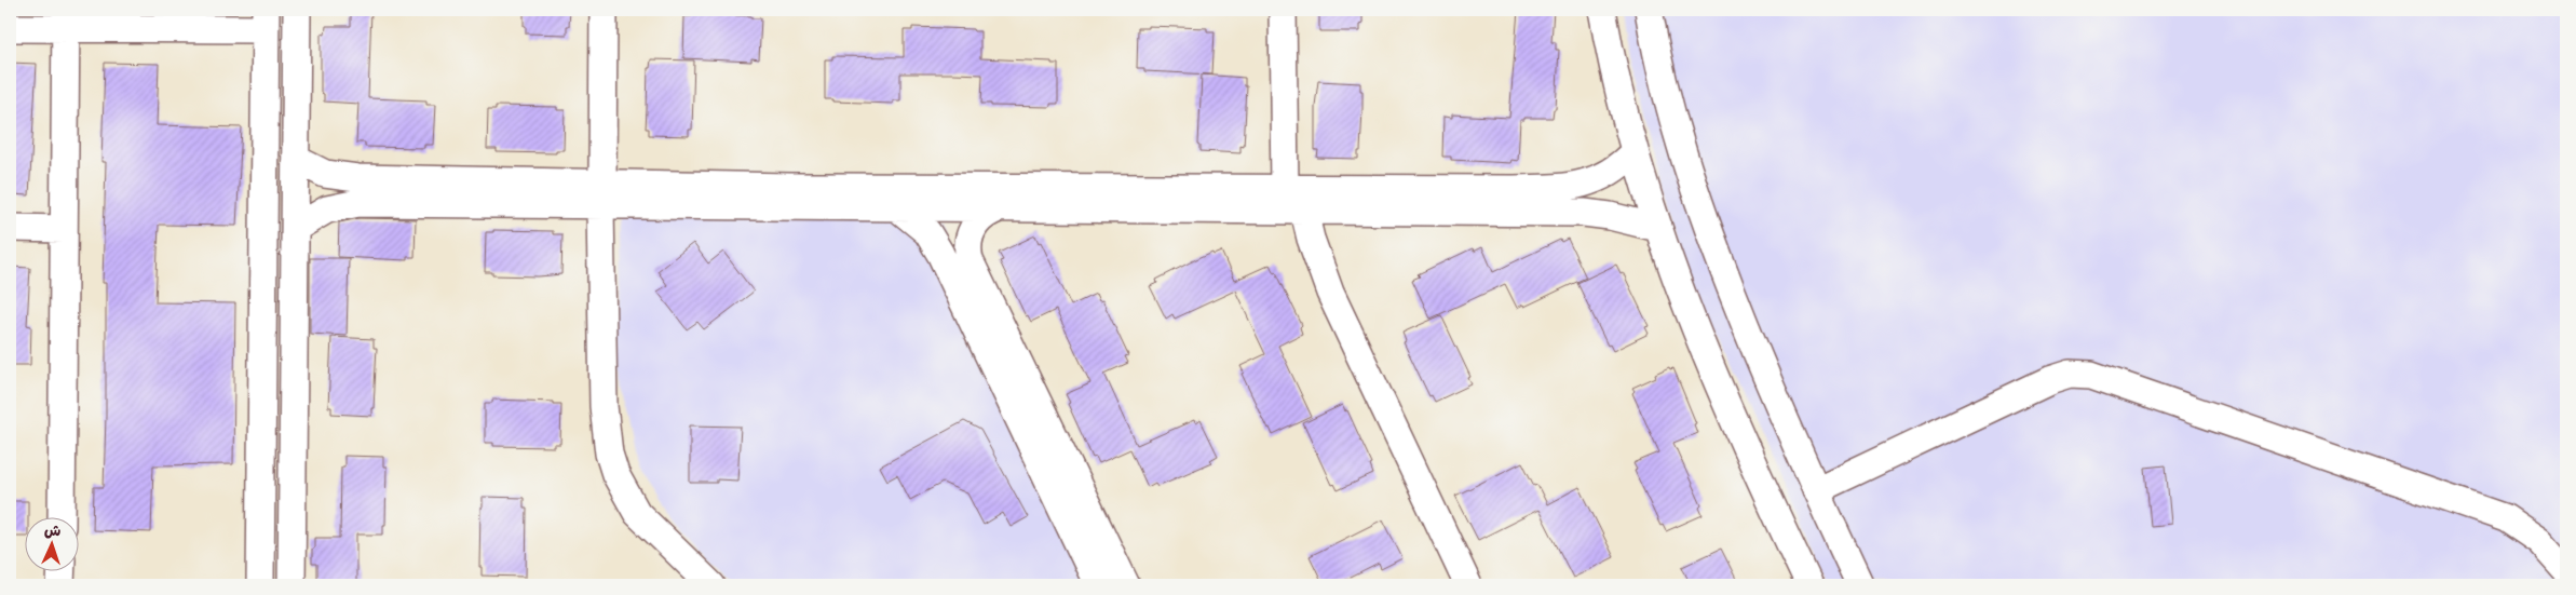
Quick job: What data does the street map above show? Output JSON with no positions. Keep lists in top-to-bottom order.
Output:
{
  "north": "top"
}
